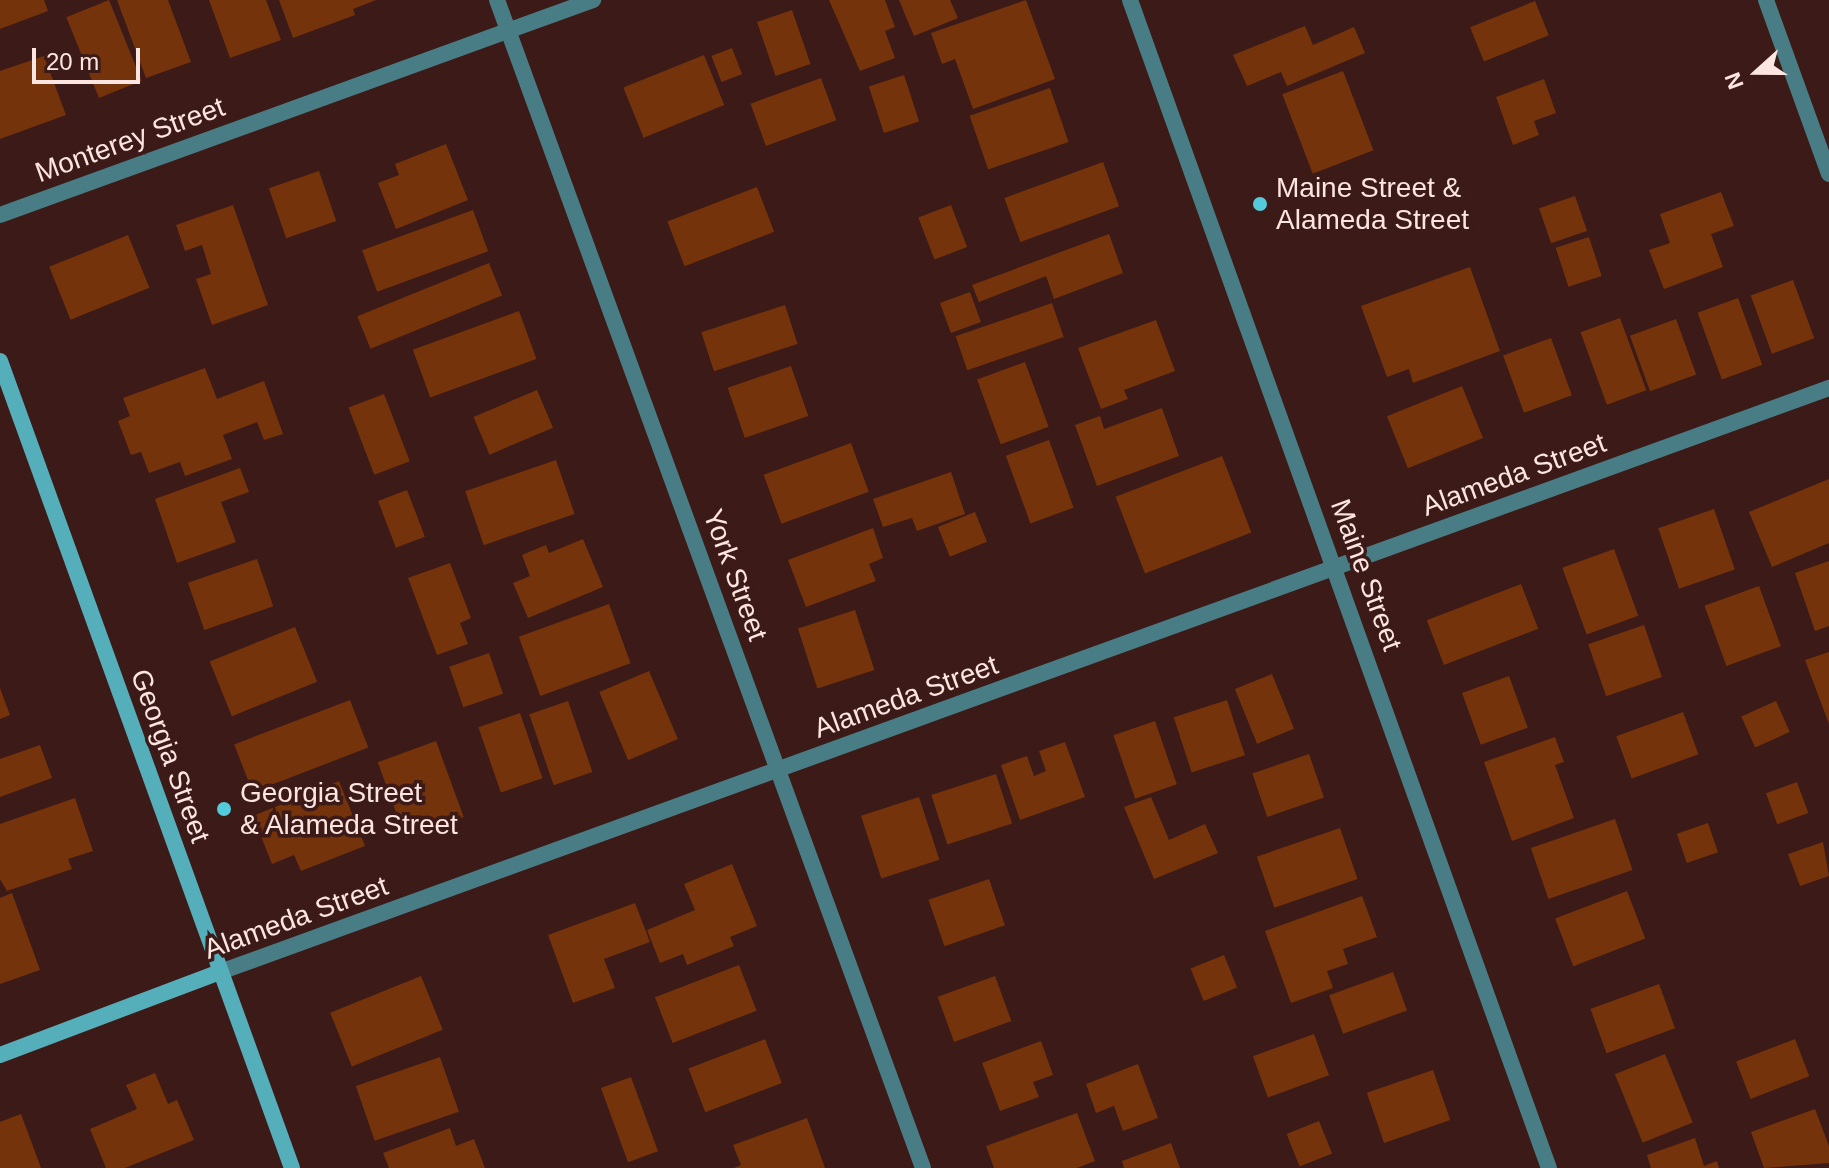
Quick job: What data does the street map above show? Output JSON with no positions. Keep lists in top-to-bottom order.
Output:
{
  "streets": {
    "main road": ["Alameda Street", "Georgia Street"],
    "street": ["Monterey Street", "York Street", "Maine Street"]
  },
  "crossings": [
    ["Monterey Street", "York Street"],
    ["Alameda Street", "York Street"],
    ["Alameda Street", "Maine Street"],
    ["Alameda Street", "Georgia Street"]
  ],
  "places": ["Maine Street & Alameda Street", "Georgia Street & Alameda Street"],
  "scale_bar": "20 m",
  "north": "left"
}
